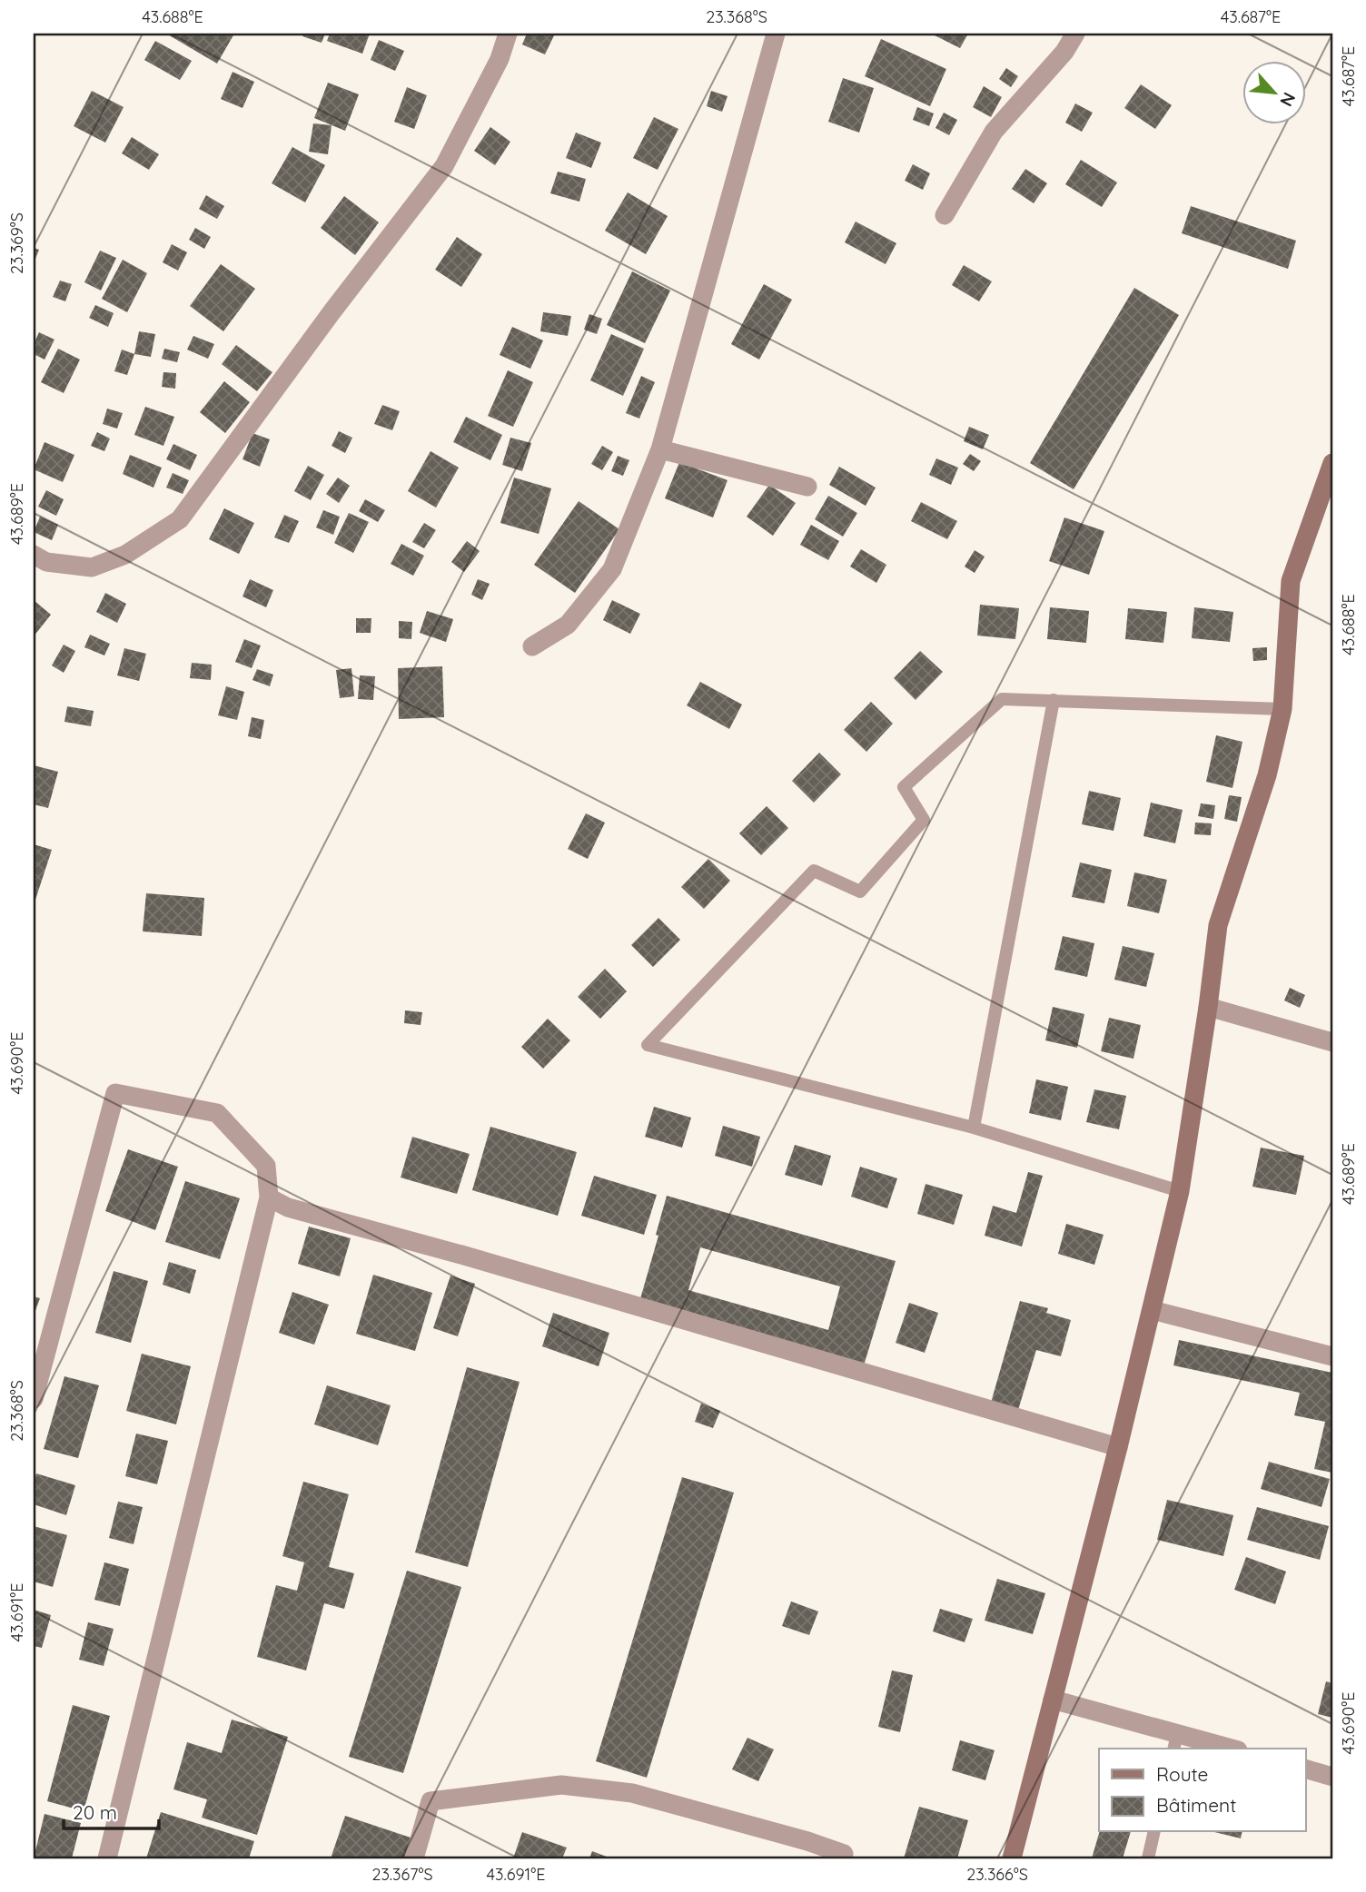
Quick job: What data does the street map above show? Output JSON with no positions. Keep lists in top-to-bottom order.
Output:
{
  "legend": ["Route", "Bâtiment"],
  "scale_bar": "20 m",
  "north": "bottom right",
  "coordinates": [
    "43.688°E",
    "23.368°S",
    "43.687°E",
    "23.369°S",
    "43.689°E",
    "43.690°E",
    "43.691°E",
    "23.367°S",
    "23.366°S"
  ]
}
